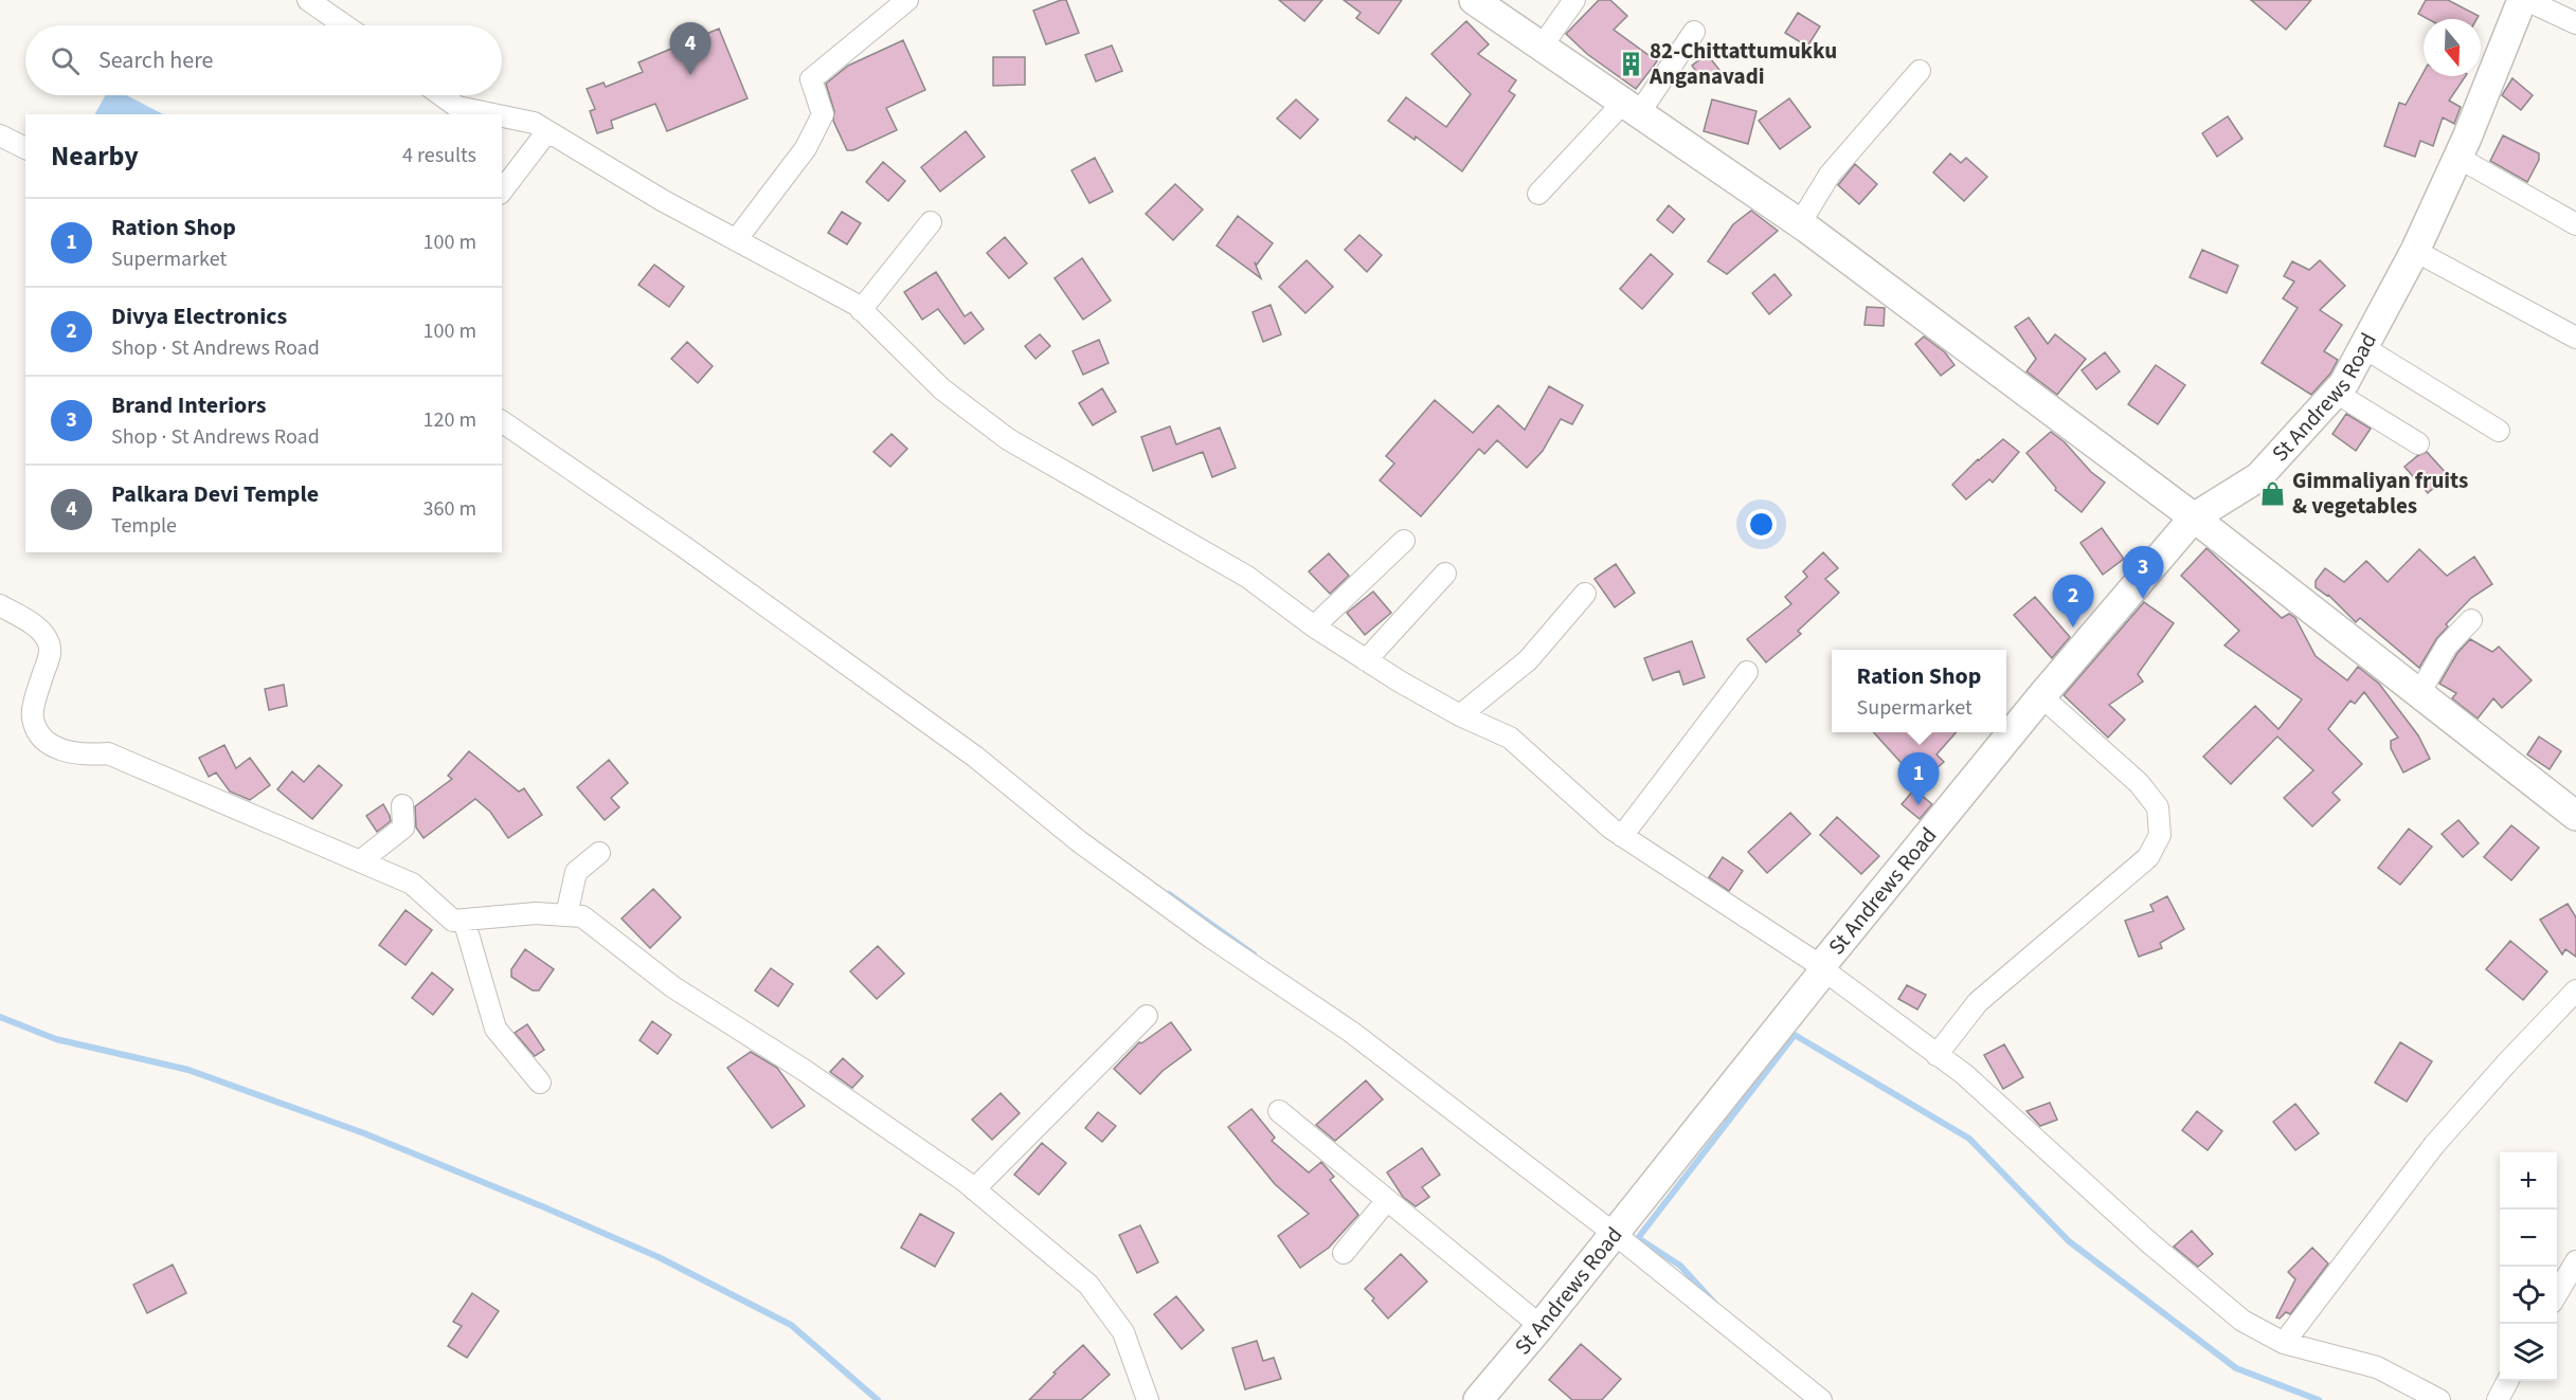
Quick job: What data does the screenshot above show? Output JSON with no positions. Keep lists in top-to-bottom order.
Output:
{
  "streets": {
    "main road": ["St Andrews Road"]
  },
  "places": {
    "building": ["82-Chittattumukku Anganavadi"],
    "shop": ["Gimmaliyan fruits & vegetables"]
  },
  "north": "bottom",
  "page": {
    "pins": [
      "4",
      "3",
      "2",
      "1"
    ],
    "search": "Search here",
    "heading": ["Nearby", "4 results"],
    "list": [
      {
        "mark": "1",
        "name": "Ration Shop",
        "note": "Supermarket",
        "value": "100 m"
      },
      {
        "mark": "2",
        "name": "Divya Electronics",
        "note": "Shop · St Andrews Road",
        "value": "100 m"
      },
      {
        "mark": "3",
        "name": "Brand Interiors",
        "note": "Shop · St Andrews Road",
        "value": "120 m"
      },
      {
        "mark": "4",
        "name": "Palkara Devi Temple",
        "note": "Temple",
        "value": "360 m"
      }
    ],
    "popup": ["Ration Shop", "Supermarket"],
    "map_buttons": ["+", "−"]
  }
}
